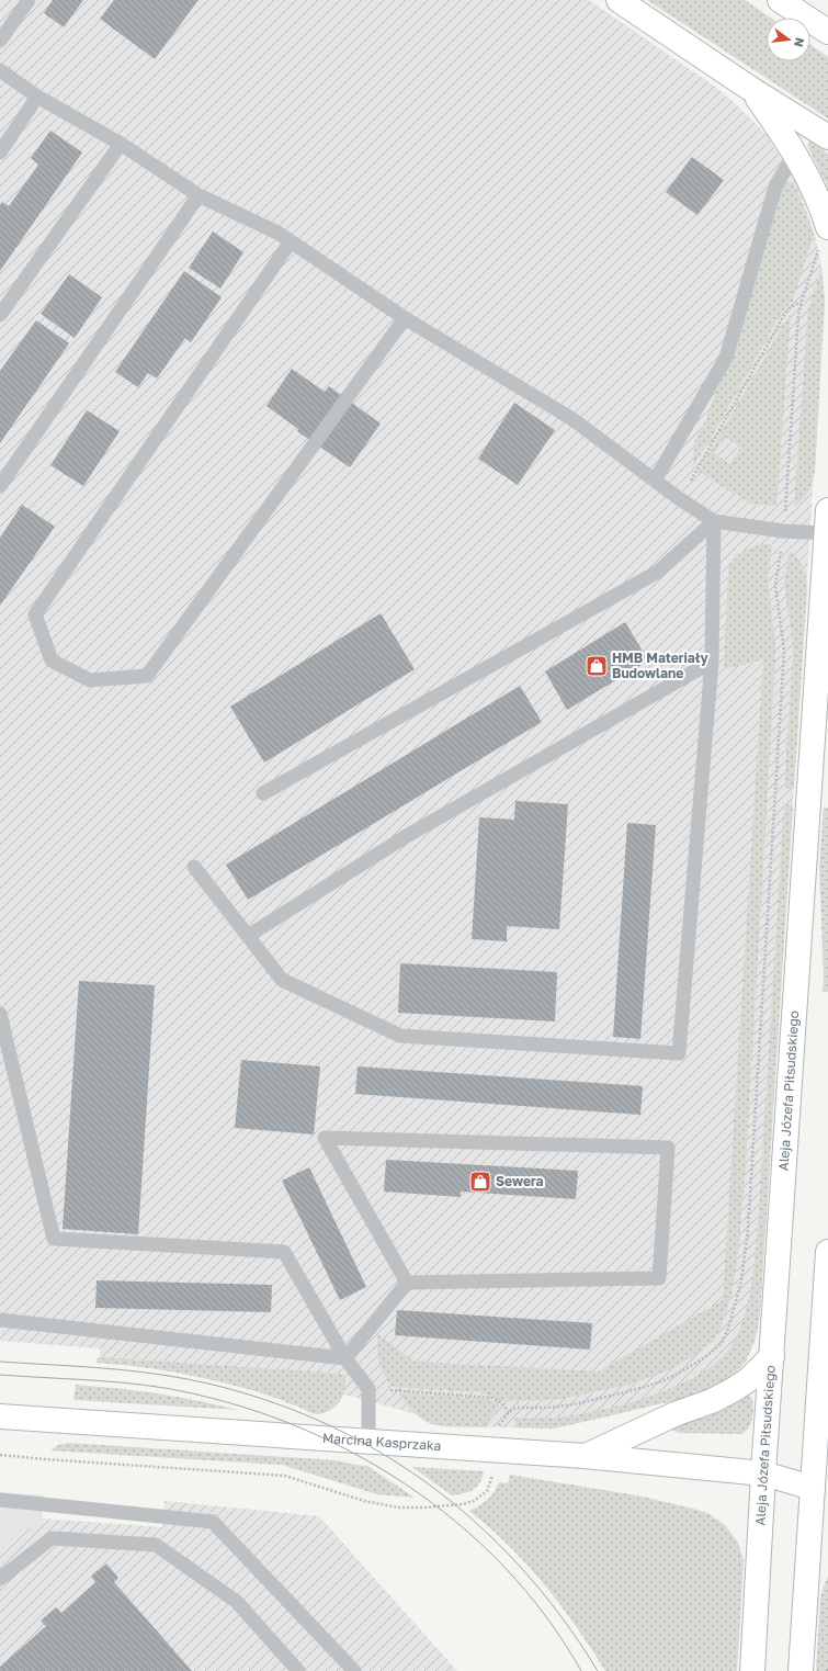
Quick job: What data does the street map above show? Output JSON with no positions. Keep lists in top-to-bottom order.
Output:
{
  "streets": {
    "main road": ["Aleja Józefa Piłsudskiego", "Marcina Kasprzaka"]
  },
  "crossings": [
    ["Aleja Józefa Piłsudskiego", "Marcina Kasprzaka"]
  ],
  "places": {
    "shop": ["HMB Materiały Budowlane", "Sewera"]
  },
  "north": "right"
}
